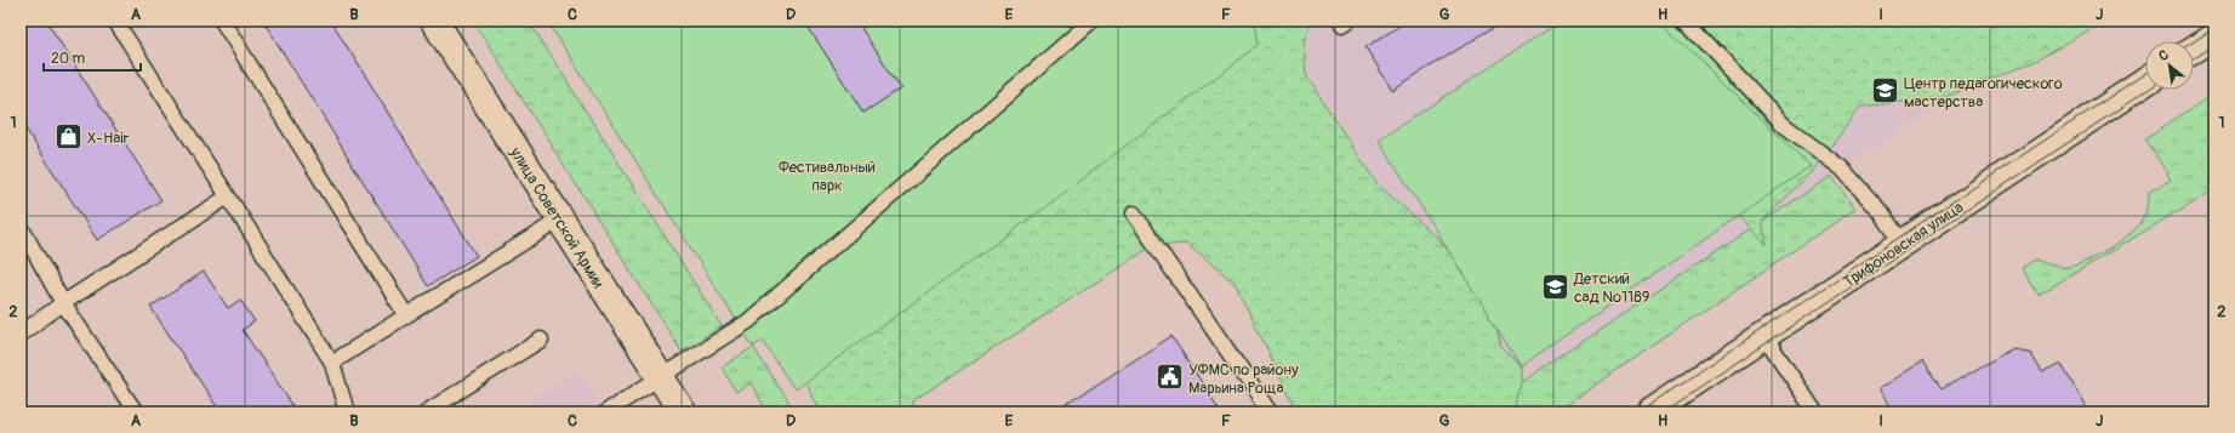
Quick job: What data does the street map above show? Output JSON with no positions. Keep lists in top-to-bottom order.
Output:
{
  "streets": {
    "street": ["улица Советской Армии", "Трифоновская улица"]
  },
  "parks": ["Фестивальный парк"],
  "places": {
    "school or university": ["Центр педагогического мастерства", "Детский сад №1189"],
    "shop": ["X-Hair"],
    "public building": ["УФМС по району Марьина Роща"]
  },
  "scale_bar": "20 m",
  "north": "top left",
  "grid": {
    "columns": [
      "A",
      "B",
      "C",
      "D",
      "E",
      "F",
      "G",
      "H",
      "I",
      "J"
    ],
    "rows": ["1", "2"]
  }
}
